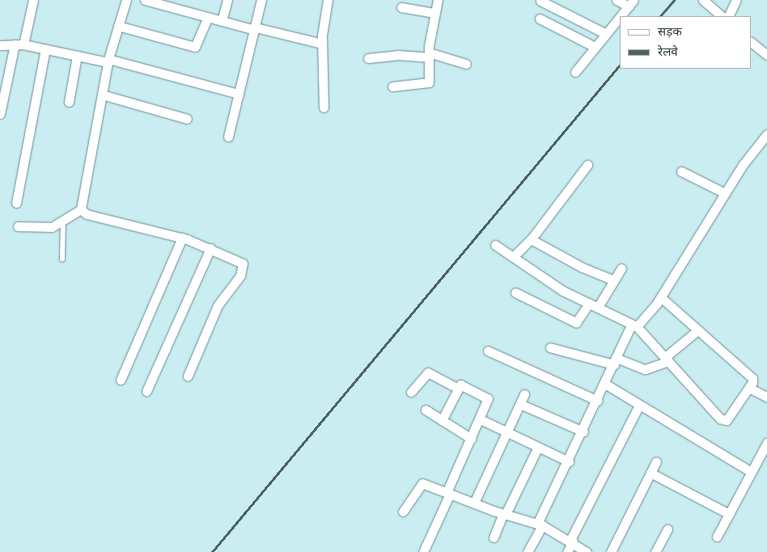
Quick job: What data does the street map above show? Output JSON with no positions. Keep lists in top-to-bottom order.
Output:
{
  "legend": ["सड़क", "रेलवे"]
}
